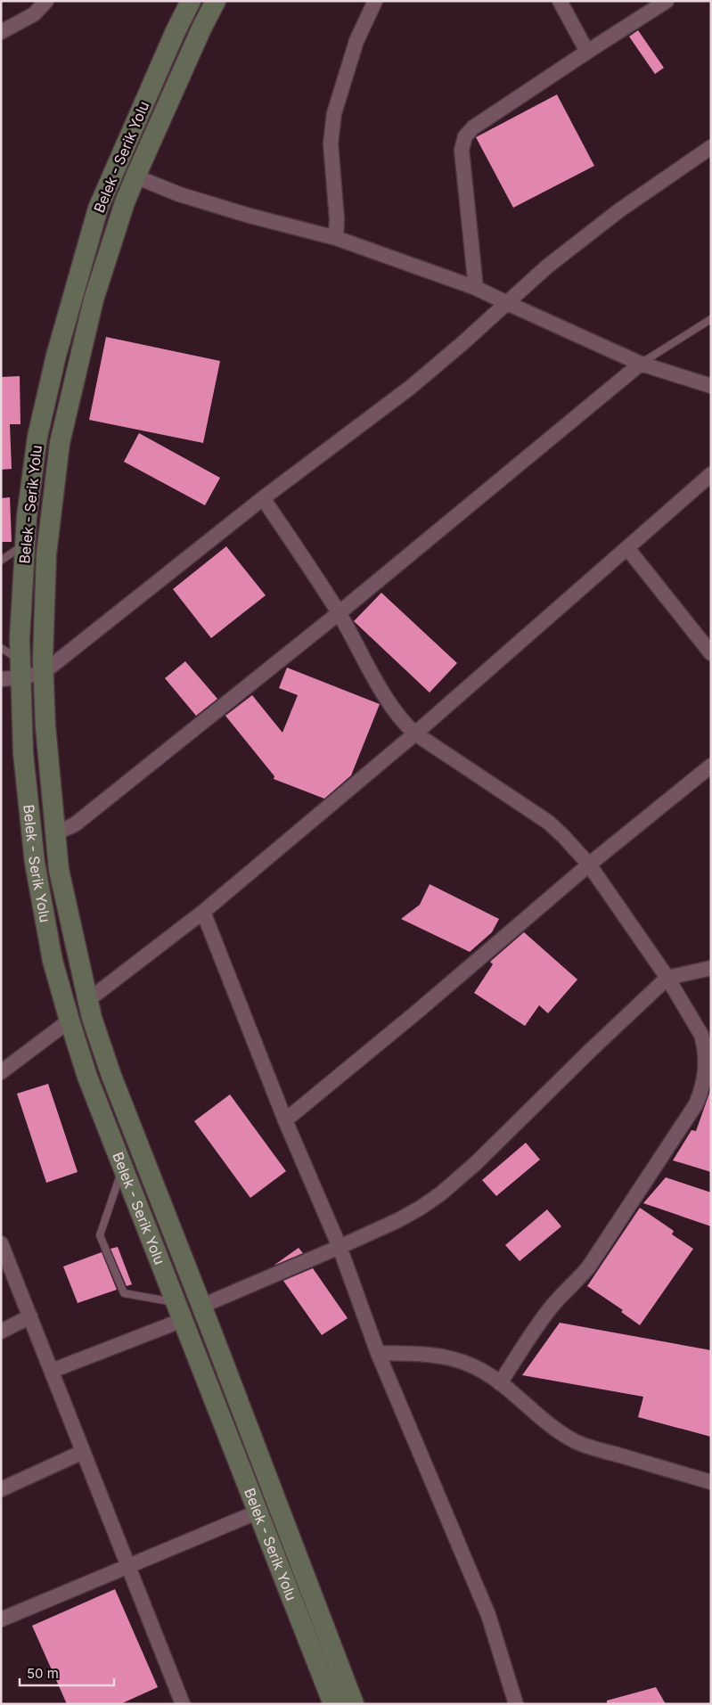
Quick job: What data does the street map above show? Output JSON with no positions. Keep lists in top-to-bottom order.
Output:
{
  "streets": {
    "main road": ["Belek - Serik Yolu"]
  },
  "scale_bar": "50 m"
}
